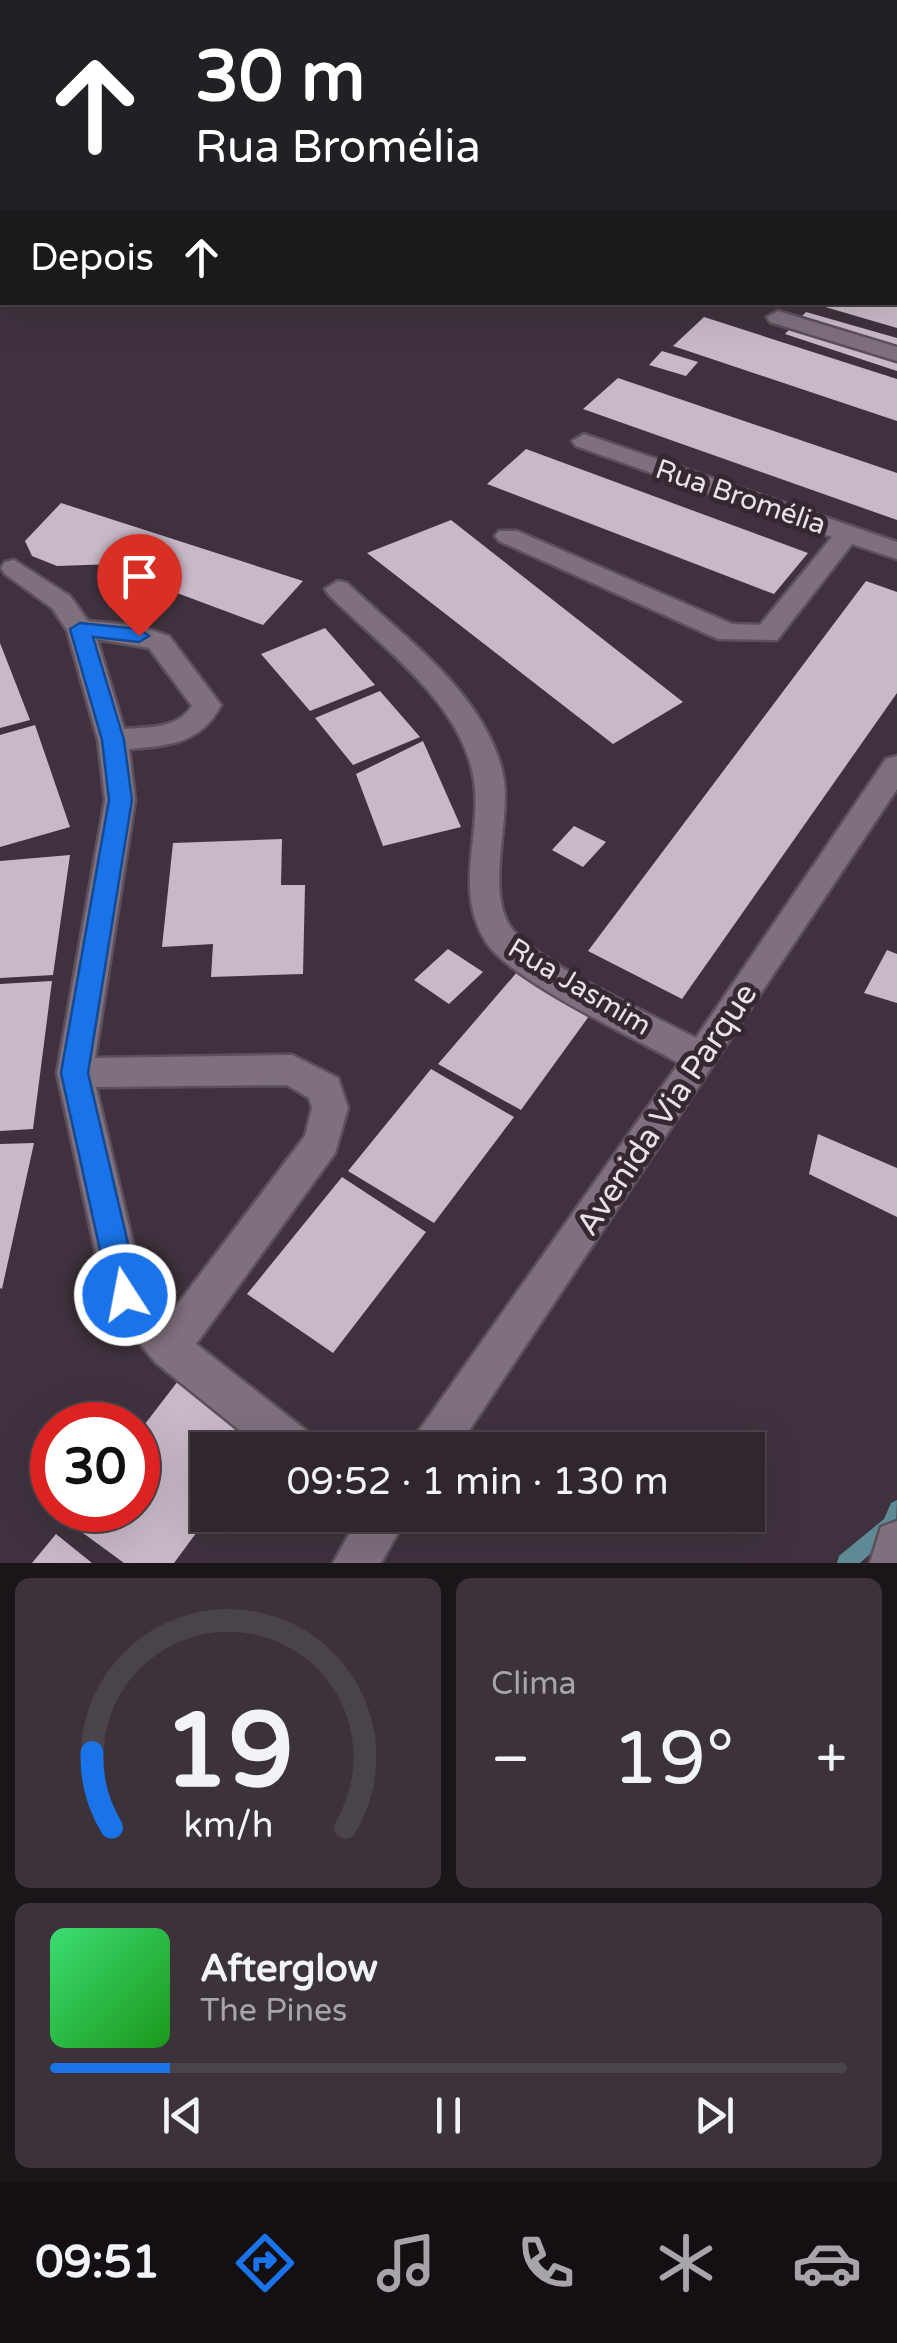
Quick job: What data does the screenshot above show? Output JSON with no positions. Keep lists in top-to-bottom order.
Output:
{
  "streets": {
    "street": ["Rua Bromélia", "Rua Jasmim", "Avenida Via Parque"]
  },
  "crossings": [
    ["Rua Jasmim", "Avenida Via Parque"]
  ],
  "page": {
    "turn": ["30 m", "Rua Bromélia"],
    "then": "Depois",
    "limit": "30",
    "trip": "09:52 · 1 min · 130 m",
    "tile": "Clima",
    "heat": ["−", "19°", "+"],
    "song": ["Afterglow", "The Pines"],
    "tabs": "09:51",
    "gauge": ["19", "km/h"]
  }
}
